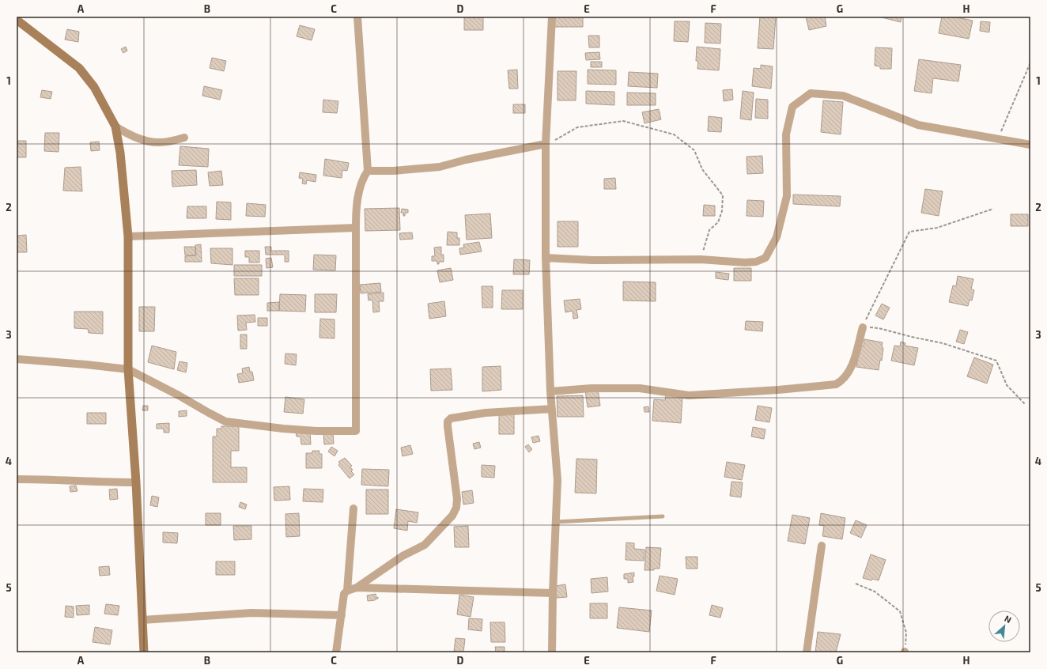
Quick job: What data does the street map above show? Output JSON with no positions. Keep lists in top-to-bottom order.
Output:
{
  "north": "top right",
  "grid": {
    "columns": [
      "A",
      "B",
      "C",
      "D",
      "E",
      "F",
      "G",
      "H"
    ],
    "rows": [
      "1",
      "2",
      "3",
      "4",
      "5"
    ]
  }
}
